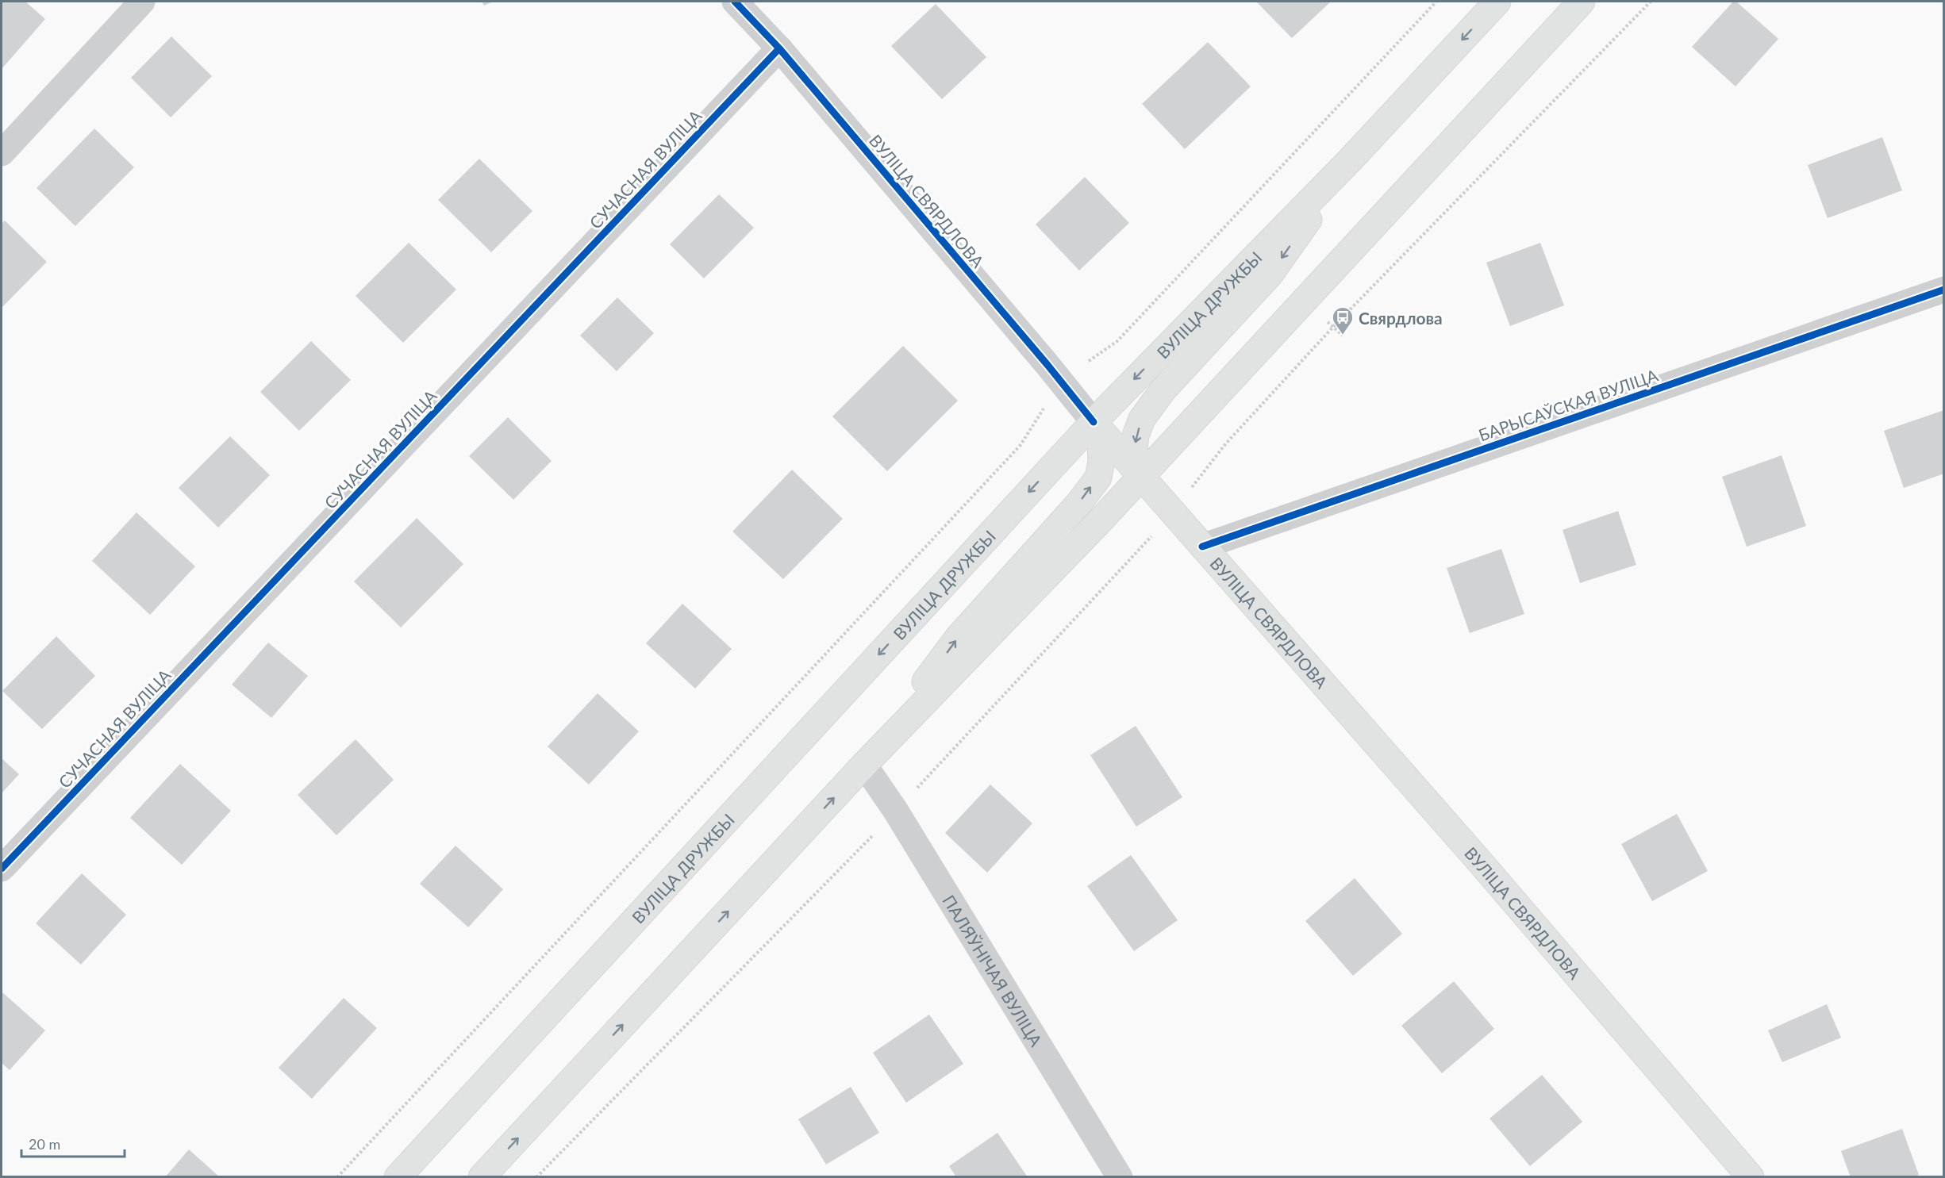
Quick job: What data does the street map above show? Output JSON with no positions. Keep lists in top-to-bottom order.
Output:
{
  "streets": {
    "main road": ["ВУЛІЦА СВЯРДЛОВА", "ВУЛІЦА ДРУЖБЫ"],
    "street": ["СУЧАСНАЯ ВУЛІЦА", "БАРЫСАЎСКАЯ ВУЛІЦА", "ПАЛЯЎНІЧАЯ ВУЛІЦА"]
  },
  "crossings": [
    ["СУЧАСНАЯ ВУЛІЦА", "ВУЛІЦА СВЯРДЛОВА"],
    ["ВУЛІЦА СВЯРДЛОВА", "ВУЛІЦА ДРУЖБЫ"],
    ["ВУЛІЦА СВЯРДЛОВА", "БАРЫСАЎСКАЯ ВУЛІЦА"]
  ],
  "places": {
    "bus stop": ["Свярдлова"]
  },
  "scale_bar": "20 m"
}
